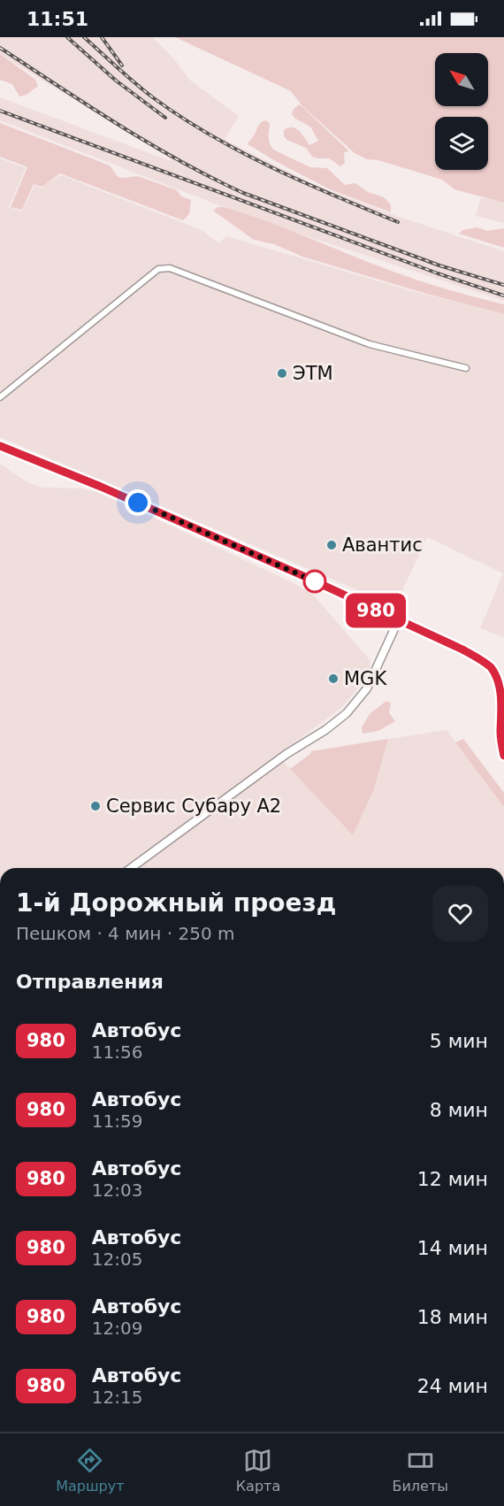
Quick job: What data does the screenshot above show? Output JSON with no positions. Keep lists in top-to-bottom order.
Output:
{
  "places": [
    "ЭТМ",
    "Авантис",
    "MGK",
    "Сервис Субару А2"
  ],
  "lines": ["bus line 980"],
  "north": "top left",
  "page": {
    "status": "11:51",
    "on_map": "980",
    "heading": [
      ["1-й Дорожный проезд", "Пешком · 4 мин · 250 m"],
      "Отправления"
    ],
    "list": [
      {
        "mark": "980",
        "name": "Автобус",
        "note": "11:56",
        "value": "5 мин"
      },
      {
        "mark": "980",
        "name": "Автобус",
        "note": "11:59",
        "value": "8 мин"
      },
      {
        "mark": "980",
        "name": "Автобус",
        "note": "12:03",
        "value": "12 мин"
      },
      {
        "mark": "980",
        "name": "Автобус",
        "note": "12:05",
        "value": "14 мин"
      },
      {
        "mark": "980",
        "name": "Автобус",
        "note": "12:09",
        "value": "18 мин"
      },
      {
        "mark": "980",
        "name": "Автобус",
        "note": "12:15",
        "value": "24 мин"
      }
    ],
    "tabs": ["Маршрут", "Карта", "Билеты"]
  }
}
